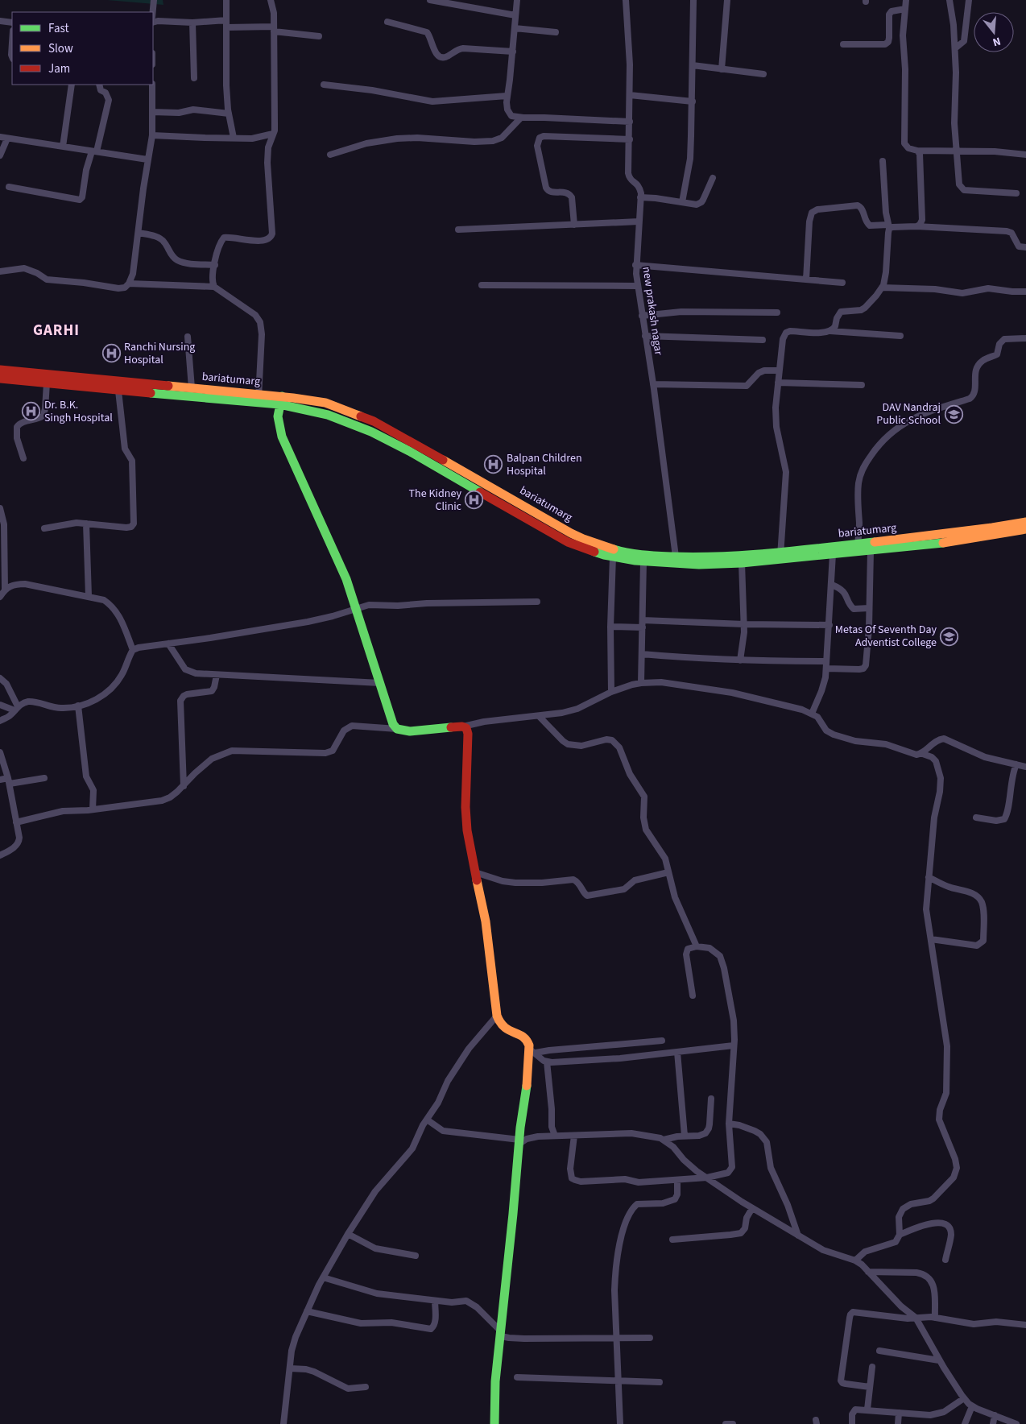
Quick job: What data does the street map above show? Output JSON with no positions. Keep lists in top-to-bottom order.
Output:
{
  "streets": {
    "main road": ["bariatumarg"],
    "street": ["new prakash nagar"]
  },
  "crossings": [
    ["new prakash nagar", "bariatumarg"]
  ],
  "districts": ["GARHI"],
  "places": {
    "hospital": [
      "Ranchi Nursing Hospital",
      "Dr. B.K. Singh Hospital",
      "Balpan Children Hospital",
      "The Kidney Clinic"
    ],
    "school or university": ["DAV Nandraj Public School", "Metas Of Seventh Day Adventist College"]
  },
  "legend": ["Fast", "Slow", "Jam"],
  "north": "bottom"
}
